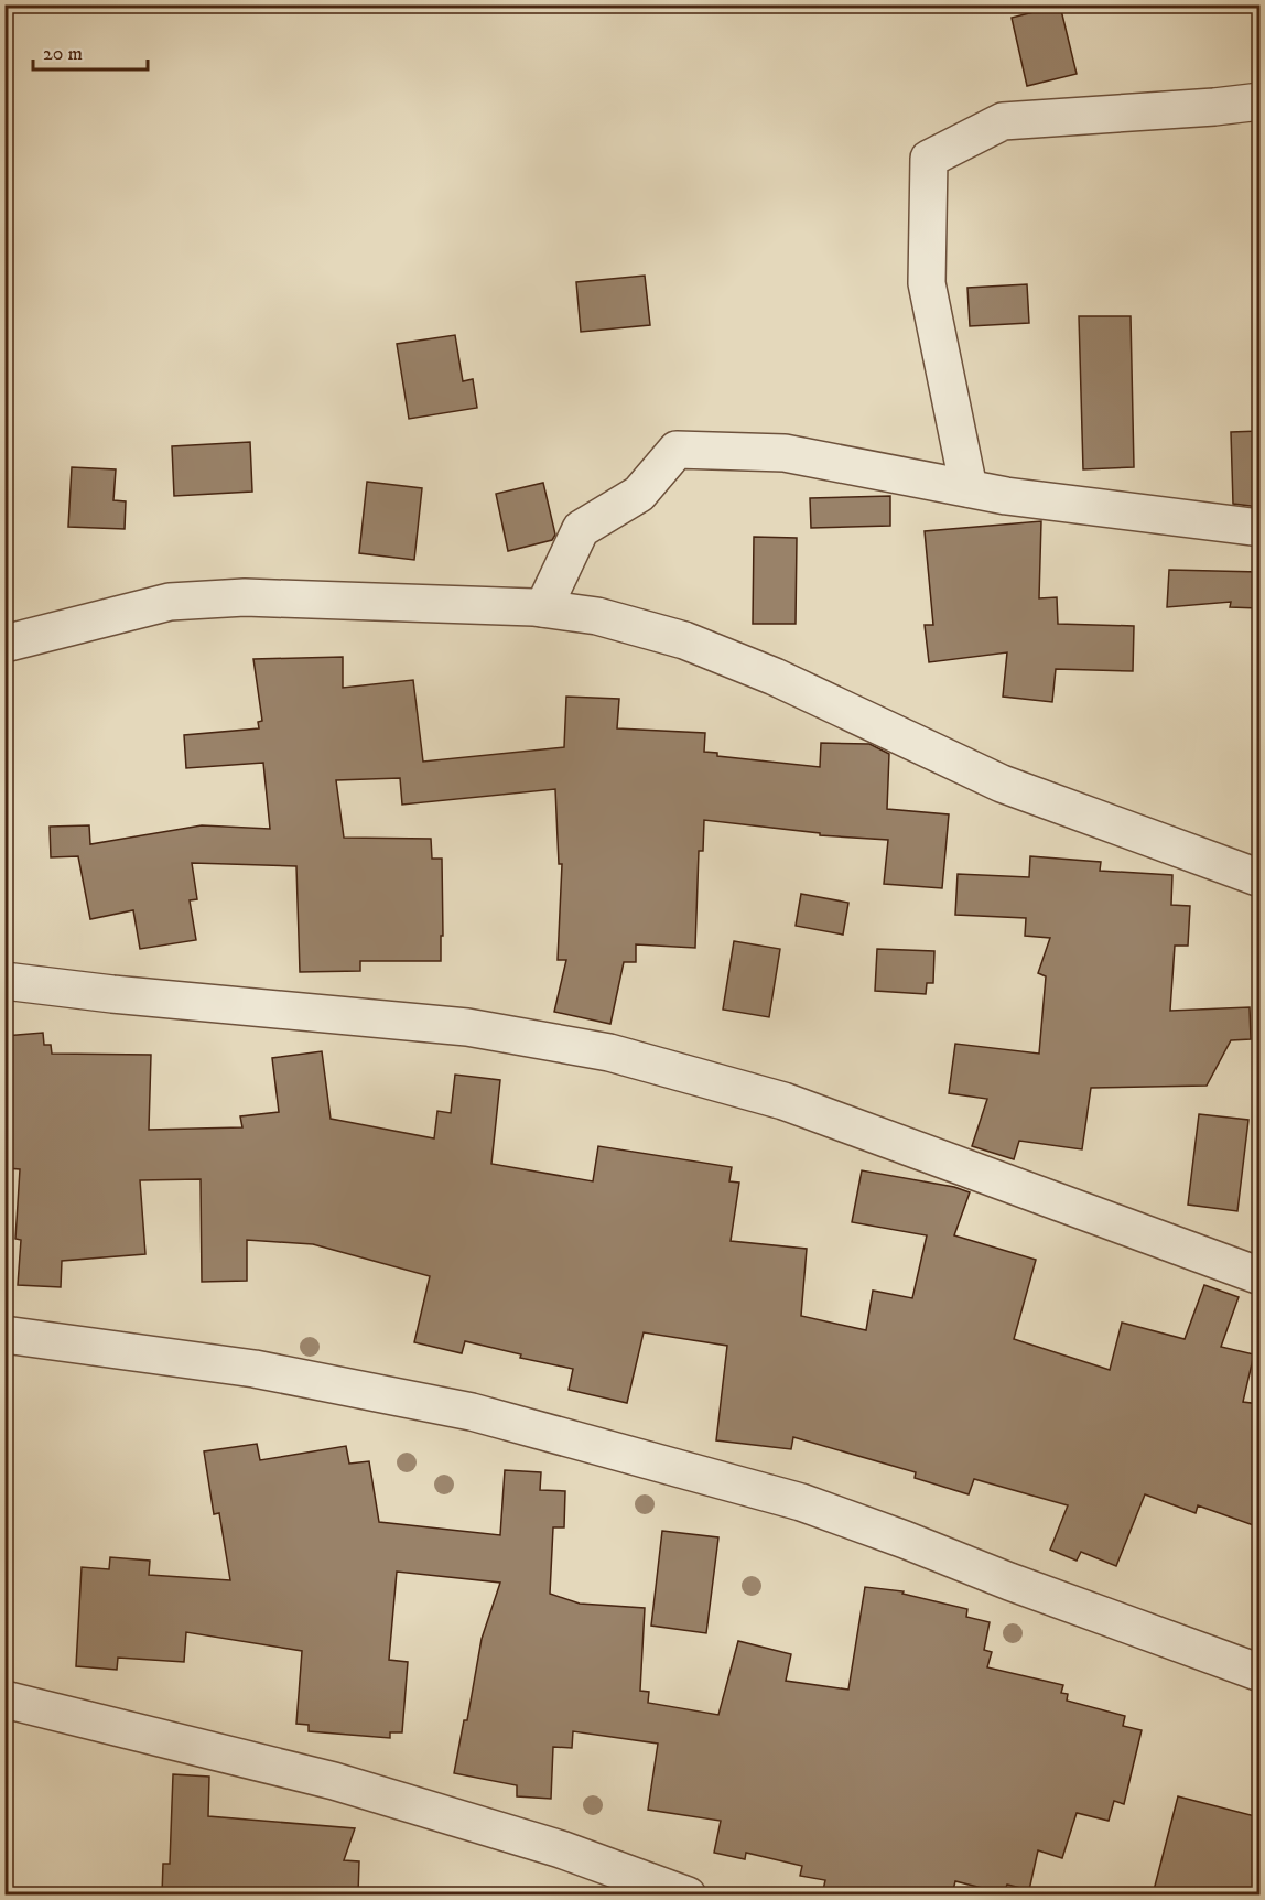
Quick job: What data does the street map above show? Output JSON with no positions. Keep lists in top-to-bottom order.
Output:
{
  "scale_bar": "20 m"
}
